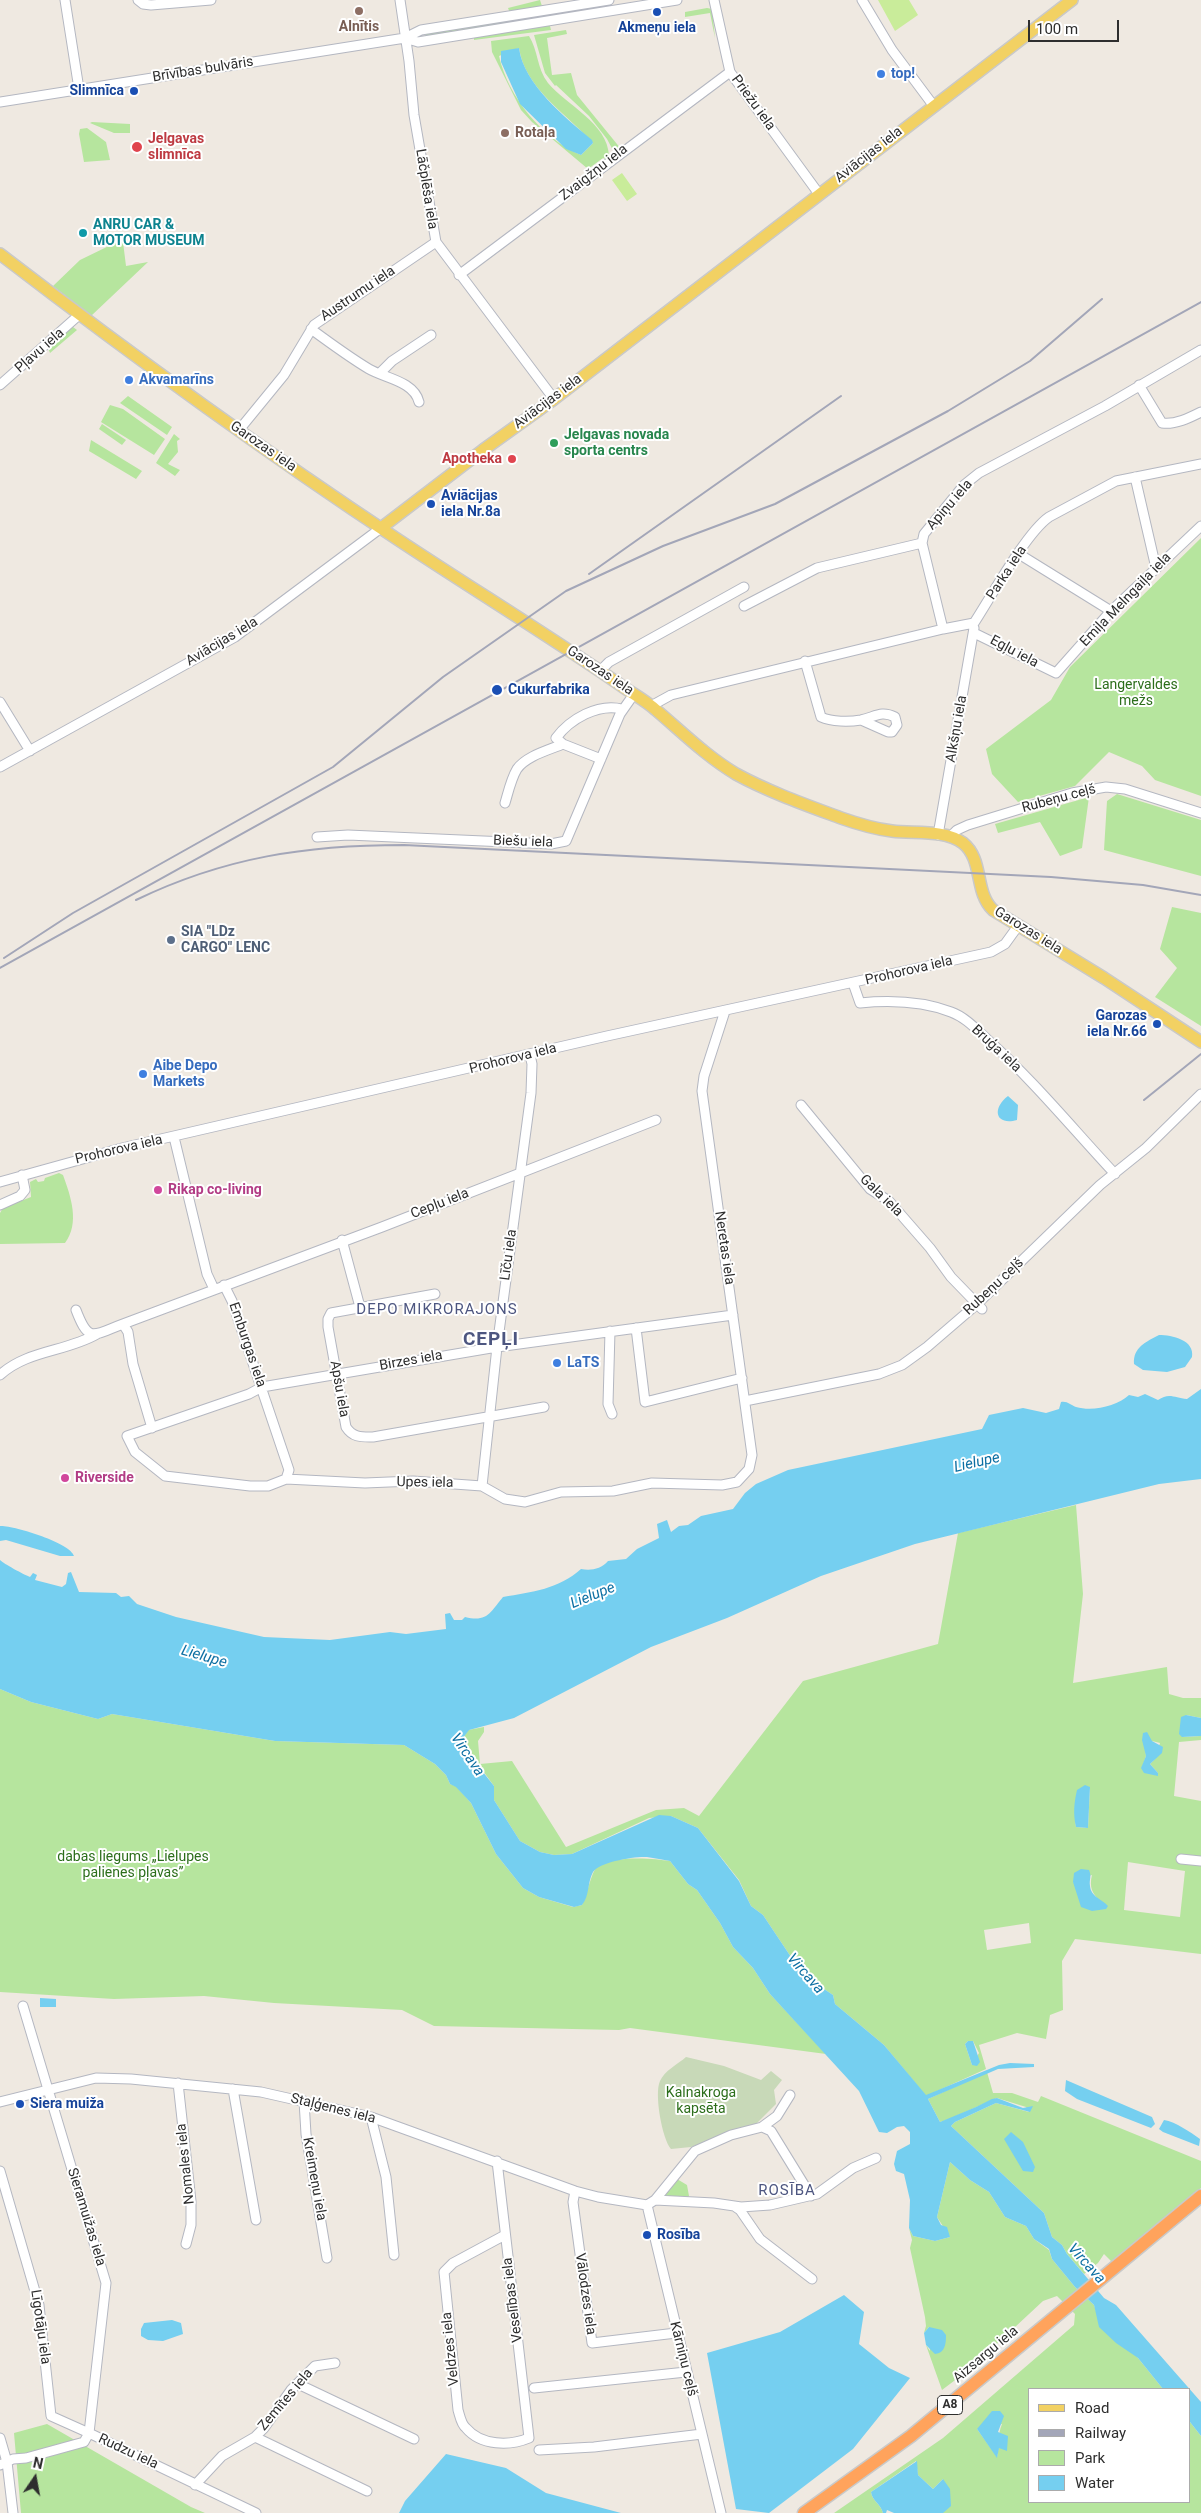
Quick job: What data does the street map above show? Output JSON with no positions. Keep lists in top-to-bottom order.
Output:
{
  "streets": {
    "highway": ["Aizsargu iela", "A8"],
    "main road": ["Aviācijas iela", "Garozas iela"],
    "street": [
      "Brīvības bulvāris",
      "Priežu iela",
      "Zvaigžņu iela",
      "Lāčplēša iela",
      "Austrumu iela",
      "Pļavu iela",
      "Apiņu iela",
      "Parka iela",
      "Emiļa Melngaiļa iela",
      "Egļu iela",
      "Alkšņu iela",
      "Rubeņu ceļš",
      "Biešu iela",
      "Prohorova iela",
      "Bruģa iela",
      "Gala iela",
      "Cepļu iela",
      "Neretas iela",
      "Līču iela",
      "Emburgas iela",
      "Birzes iela",
      "Apšu iela",
      "Upes iela",
      "Staļģenes iela",
      "Nomales iela",
      "Kreimeņu iela",
      "Sieramuižas iela",
      "Vālodzes iela",
      "Veselības iela",
      "Līgotāju iela",
      "Veldzes iela",
      "Kārniņu ceļš",
      "Zemītes iela",
      "Rudzu iela"
    ]
  },
  "crossings": [
    ["Brīvības bulvāris", "Lāčplēša iela"],
    ["Priežu iela", "Aviācijas iela"],
    ["Priežu iela", "Zvaigžņu iela"],
    ["Aviācijas iela", "Lāčplēša iela"],
    ["Aviācijas iela", "Garozas iela"],
    ["Zvaigžņu iela", "Lāčplēša iela"],
    ["Lāčplēša iela", "Austrumu iela"],
    ["Austrumu iela", "Garozas iela"],
    ["Pļavu iela", "Garozas iela"],
    ["Garozas iela", "Alkšņu iela"],
    ["Garozas iela", "Rubeņu ceļš"],
    ["Garozas iela", "Biešu iela"],
    ["Garozas iela", "Prohorova iela"],
    ["Parka iela", "Egļu iela"],
    ["Parka iela", "Alkšņu iela"],
    ["Emiļa Melngaiļa iela", "Egļu iela"],
    ["Egļu iela", "Alkšņu iela"],
    ["Rubeņu ceļš", "Bruģa iela"],
    ["Rubeņu ceļš", "Gala iela"],
    ["Rubeņu ceļš", "Neretas iela"],
    ["Prohorova iela", "Bruģa iela"],
    ["Prohorova iela", "Neretas iela"],
    ["Prohorova iela", "Līču iela"],
    ["Prohorova iela", "Emburgas iela"],
    ["Cepļu iela", "Līču iela"],
    ["Cepļu iela", "Emburgas iela"],
    ["Neretas iela", "Birzes iela"],
    ["Neretas iela", "Upes iela"],
    ["Līču iela", "Birzes iela"],
    ["Līču iela", "Apšu iela"],
    ["Līču iela", "Upes iela"],
    ["Emburgas iela", "Birzes iela"],
    ["Emburgas iela", "Upes iela"],
    ["Birzes iela", "Apšu iela"],
    ["Birzes iela", "Upes iela"],
    ["Staļģenes iela", "Nomales iela"],
    ["Staļģenes iela", "Kreimeņu iela"],
    ["Staļģenes iela", "Sieramuižas iela"],
    ["Staļģenes iela", "Vālodzes iela"],
    ["Staļģenes iela", "Veselības iela"],
    ["Staļģenes iela", "Kārniņu ceļš"],
    ["Sieramuižas iela", "Līgotāju iela"],
    ["Sieramuižas iela", "Rudzu iela"],
    ["Vālodzes iela", "Kārniņu ceļš"],
    ["Veselības iela", "Veldzes iela"],
    ["Līgotāju iela", "Rudzu iela"],
    ["Zemītes iela", "Rudzu iela"]
  ],
  "districts": ["DEPO MIKRORAJONS", "CEPĻI", "ROSĪBA"],
  "water": ["Lielupe", "Vircava"],
  "parks": ["Langervaldes mežs", "dabas liegums „Lielupes palienes pļavas”", "Kalnakroga kapsēta"],
  "places": [
    "Alnītis",
    "Akmeņu iela",
    "top!",
    "Slimnīca",
    "Rotaļa",
    "Jelgavas slimnīca",
    "ANRU CAR & MOTOR MUSEUM",
    "Akvamarīns",
    "Jelgavas novada sporta centrs",
    "Apotheka",
    "Aviācijas iela Nr.8a",
    "Cukurfabrika",
    "SIA \"LDz CARGO\" LENC",
    "Garozas iela Nr.66",
    "Aibe Depo Markets",
    "Rikap co-living",
    "LaTS",
    "Riverside",
    "Siera muiža",
    "Rosība"
  ],
  "legend": [
    "Road",
    "Railway",
    "Park",
    "Water"
  ],
  "scale_bar": "100 m",
  "north": "top"
}
